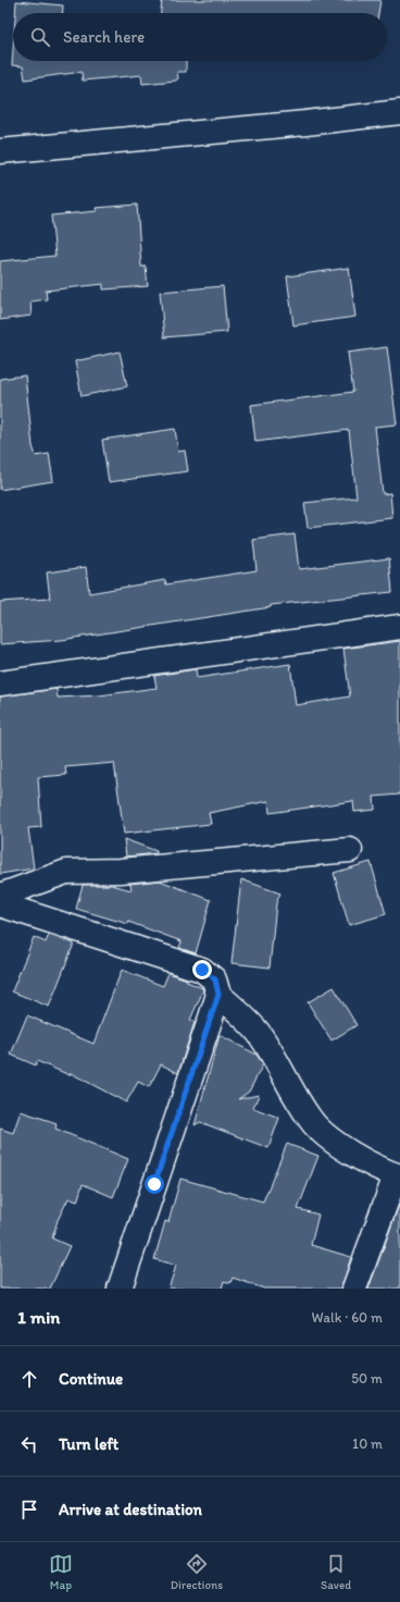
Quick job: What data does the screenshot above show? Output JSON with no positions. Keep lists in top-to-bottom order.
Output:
{
  "page": {
    "search": "Search here",
    "heading": ["1 min", "Walk · 60 m"],
    "list": [
      ["Continue", "50 m"],
      ["Turn left", "10 m"],
      "Arrive at destination"
    ],
    "nav": ["Map", "Directions", "Saved"]
  }
}
